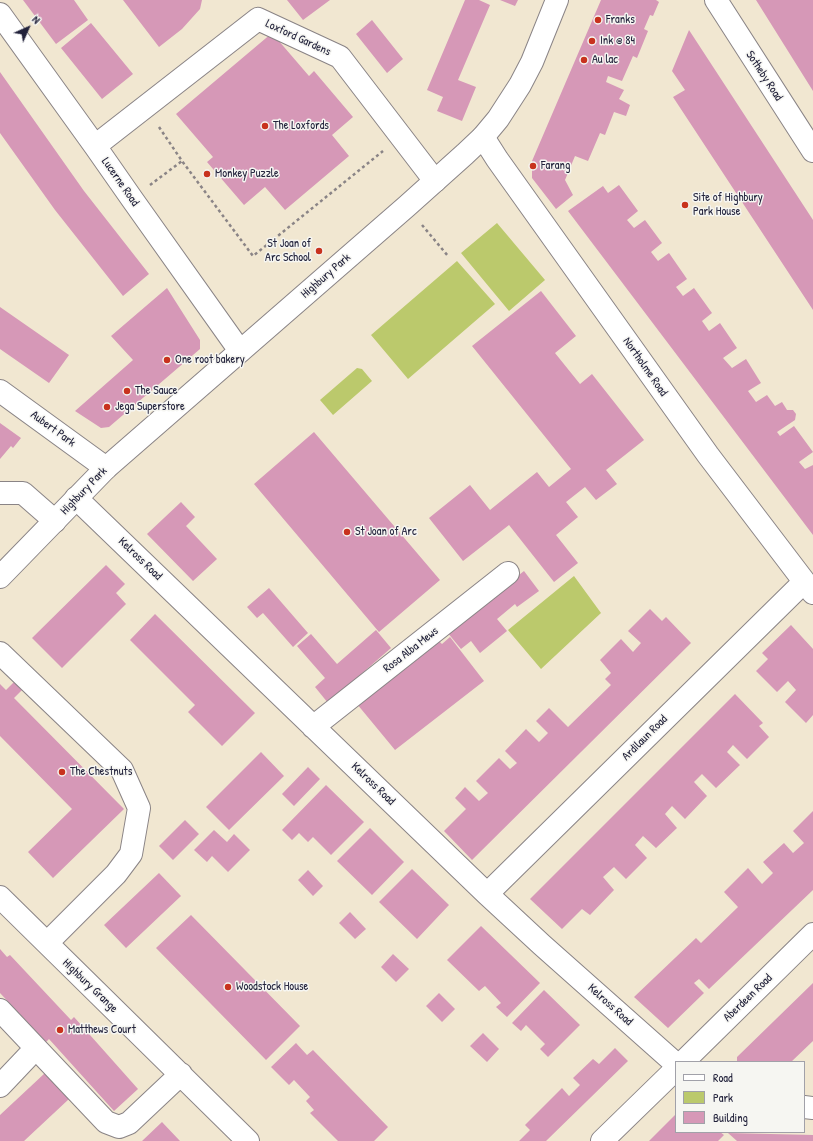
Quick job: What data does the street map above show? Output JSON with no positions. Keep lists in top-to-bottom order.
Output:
{
  "streets": {
    "street": [
      "Loxford Gardens",
      "Sotheby Road",
      "Lucerne Road",
      "Highbury Park",
      "Northolme Road",
      "Aubert Park",
      "Kelross Road",
      "Rosa Alba Mews",
      "Ardilaun Road",
      "Highbury Grange",
      "Aberdeen Road"
    ]
  },
  "crossings": [
    ["Loxford Gardens", "Lucerne Road"],
    ["Loxford Gardens", "Highbury Park"],
    ["Lucerne Road", "Highbury Park"],
    ["Highbury Park", "Northolme Road"],
    ["Highbury Park", "Aubert Park"],
    ["Highbury Park", "Kelross Road"],
    ["Northolme Road", "Ardilaun Road"],
    ["Kelross Road", "Rosa Alba Mews"],
    ["Kelross Road", "Ardilaun Road"]
  ],
  "places": [
    "Franks",
    "Ink @ 84",
    "Au lac",
    "The Loxfords",
    "Farang",
    "Monkey Puzzle",
    "Site of Highbury Park House",
    "St Joan of Arc School",
    "One root bakery",
    "The Sauce",
    "Jega Superstore",
    "St Joan of Arc",
    "The Chestnuts",
    "Woodstock House",
    "Matthews Court"
  ],
  "legend": ["Road", "Park", "Building"],
  "north": "top right"
}
